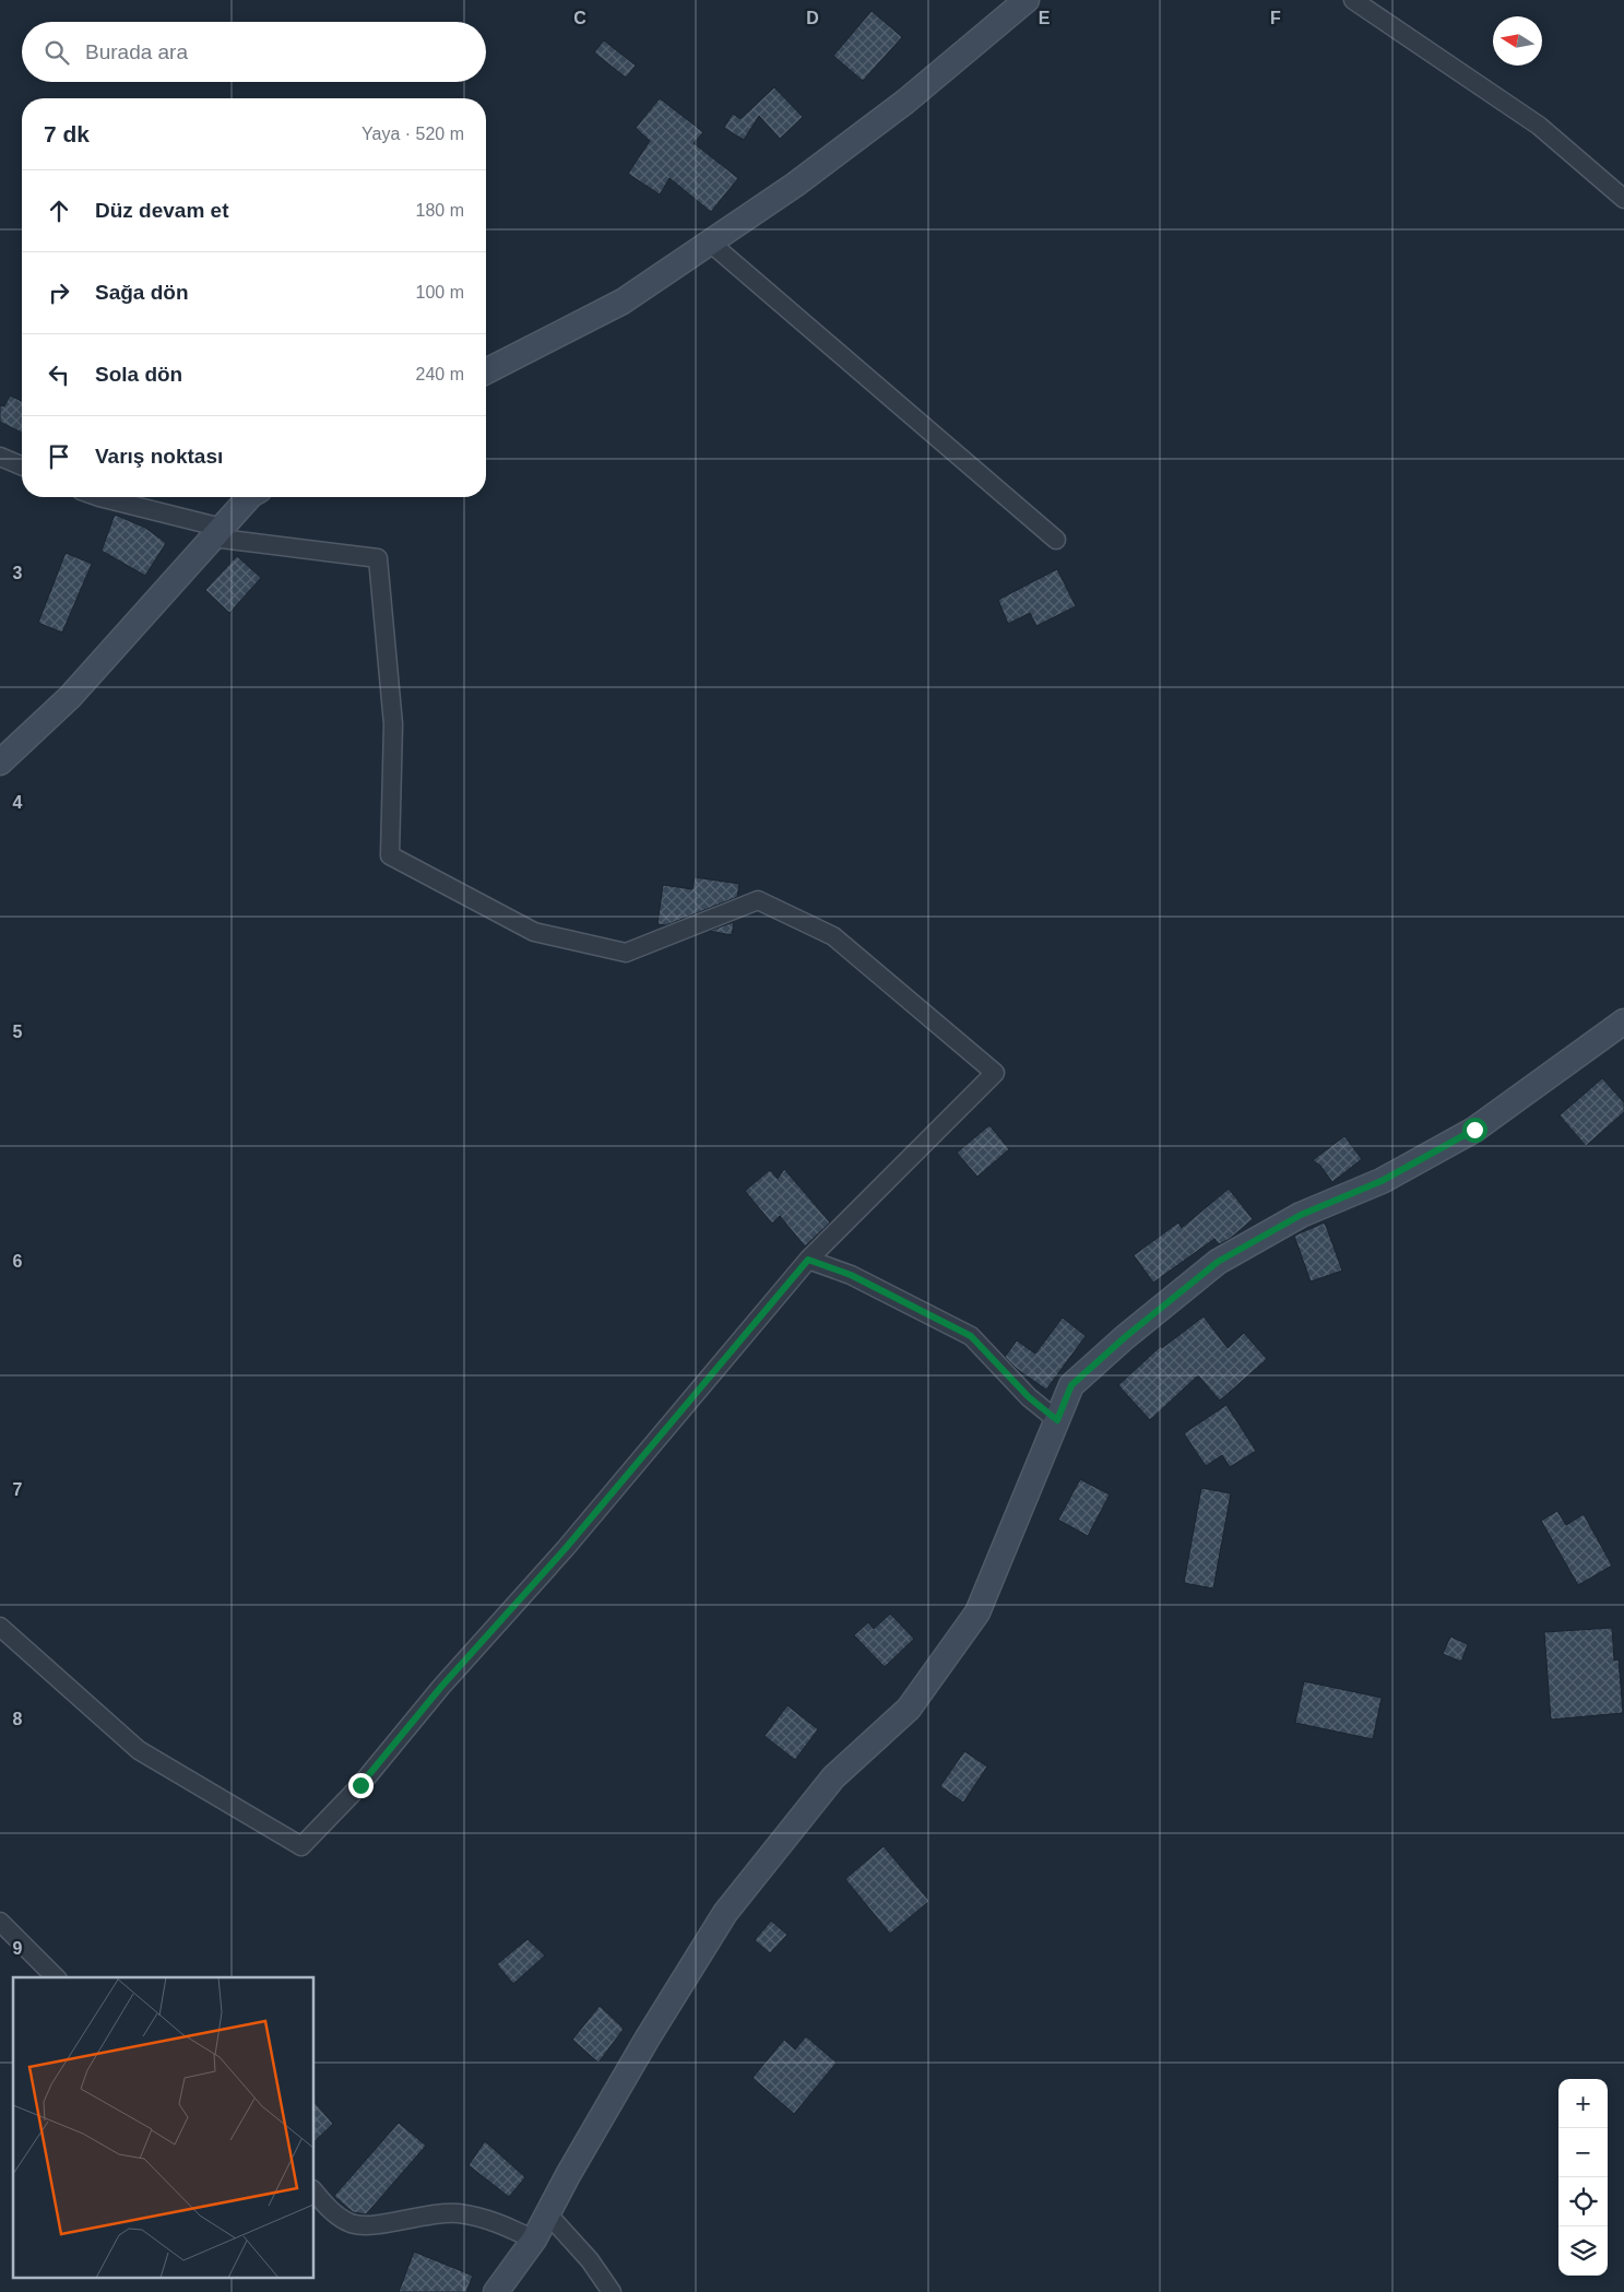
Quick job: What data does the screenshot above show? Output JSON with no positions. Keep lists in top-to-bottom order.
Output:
{
  "north": "left",
  "page": {
    "search": "Burada ara",
    "heading": ["7 dk", "Yaya · 520 m"],
    "list": [
      ["Düz devam et", "180 m"],
      ["Sağa dön", "100 m"],
      ["Sola dön", "240 m"],
      "Varış noktası"
    ],
    "map_buttons": ["+", "−"]
  },
  "grid": {
    "columns": [
      "C",
      "D",
      "E",
      "F"
    ],
    "rows": [
      "3",
      "4",
      "5",
      "6",
      "7",
      "8",
      "9"
    ]
  }
}
